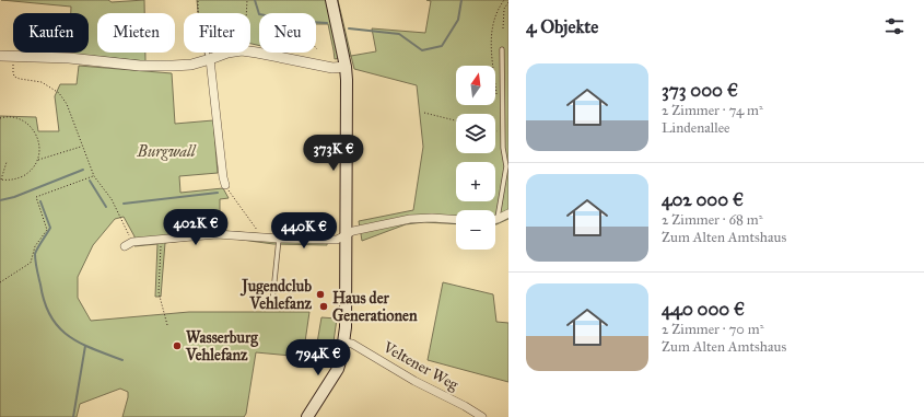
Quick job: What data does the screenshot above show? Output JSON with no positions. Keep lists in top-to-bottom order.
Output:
{
  "streets": {
    "street": ["Veltener Weg"]
  },
  "parks": ["Burgwall"],
  "places": ["Jugendclub Vehlefanz", "Haus der Generationen", "Wasserburg Vehlefanz"],
  "north": "top",
  "page": {
    "heading": "4 Objekte",
    "chip": [
      "Kaufen",
      "Mieten",
      "Filter",
      "Neu"
    ],
    "list": [
      {
        "name": "373 000 €",
        "note": "2 Zimmer · 74 m² · Lindenallee"
      },
      {
        "name": "402 000 €",
        "note": "2 Zimmer · 68 m² · Zum Alten Amtshaus"
      },
      {
        "name": "440 000 €",
        "note": "2 Zimmer · 70 m² · Zum Alten Amtshaus"
      }
    ],
    "map_buttons": ["+", "−"],
    "price": [
      "373K €",
      "402K €",
      "440K €",
      "794K €"
    ]
  }
}
